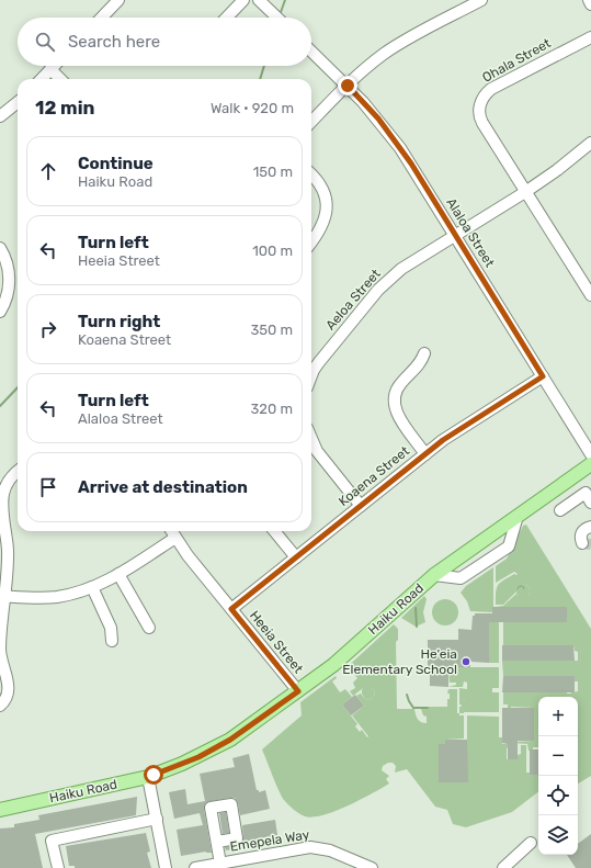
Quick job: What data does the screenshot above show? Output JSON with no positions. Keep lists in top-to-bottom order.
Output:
{
  "streets": {
    "main road": ["Haiku Road"],
    "street": [
      "Ohala Street",
      "Alaloa Street",
      "Aeloa Street",
      "Koaena Street",
      "Heeia Street",
      "Emepela Way"
    ]
  },
  "crossings": [
    ["Ohala Street", "Aeloa Street"],
    ["Alaloa Street", "Aeloa Street"],
    ["Alaloa Street", "Koaena Street"],
    ["Koaena Street", "Heeia Street"],
    ["Haiku Road", "Heeia Street"]
  ],
  "places": ["He'eia Elementary School"],
  "page": {
    "search": "Search here",
    "heading": ["12 min", "Walk · 920 m"],
    "list": [
      ["Continue", "Haiku Road", "150 m"],
      ["Turn left", "Heeia Street", "100 m"],
      ["Turn right", "Koaena Street", "350 m"],
      ["Turn left", "Alaloa Street", "320 m"],
      "Arrive at destination"
    ],
    "map_buttons": ["+", "−"]
  }
}
